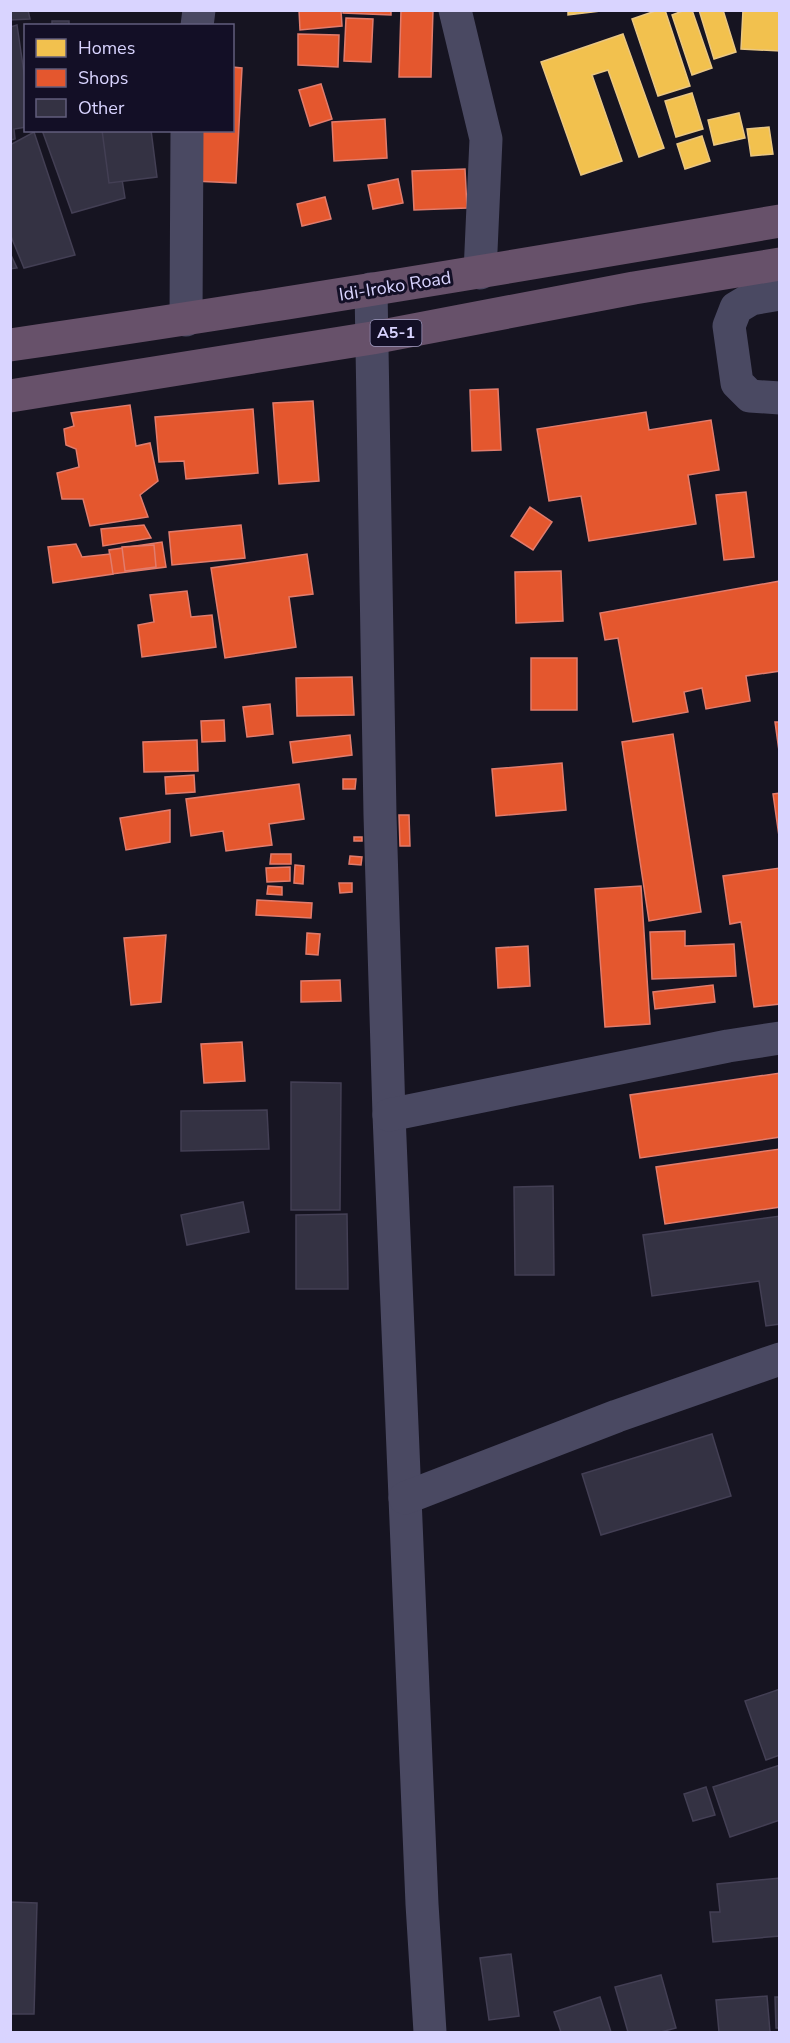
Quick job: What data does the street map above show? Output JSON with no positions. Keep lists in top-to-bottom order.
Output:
{
  "streets": {
    "highway": ["Idi-Iroko Road", "A5-1"]
  },
  "legend": ["Homes", "Shops", "Other"]
}
